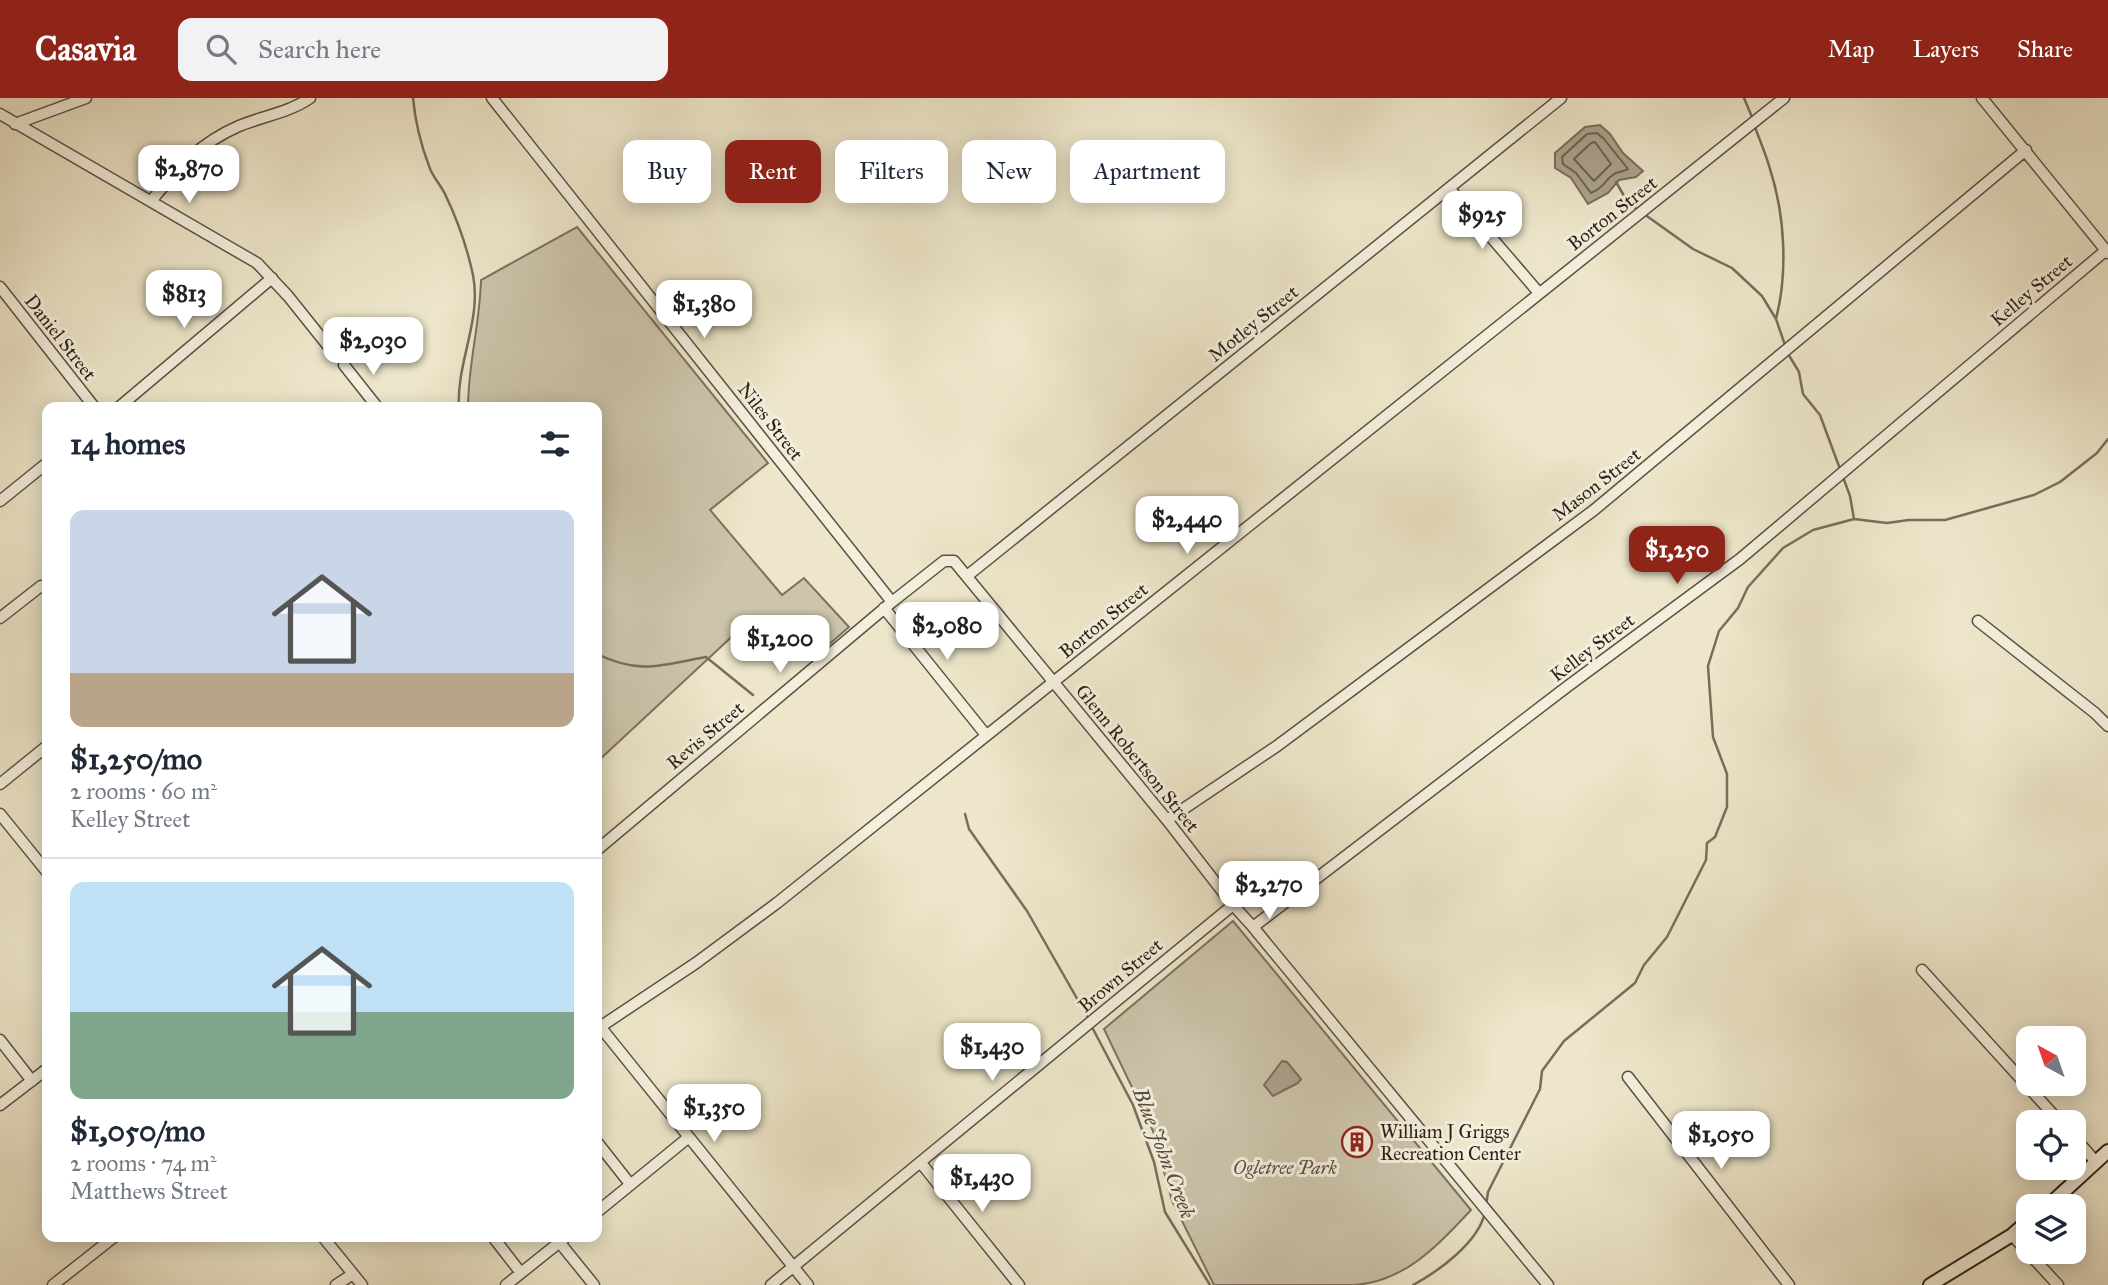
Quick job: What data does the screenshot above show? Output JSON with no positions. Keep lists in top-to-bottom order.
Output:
{
  "streets": {
    "street": [
      "Borton Street",
      "Kelley Street",
      "Motley Street",
      "Daniel Street",
      "Niles Street",
      "Mason Street",
      "Revis Street",
      "Glenn Robertson Street",
      "Brown Street"
    ]
  },
  "crossings": [
    ["Borton Street", "Niles Street"],
    ["Borton Street", "Glenn Robertson Street"],
    ["Kelley Street", "Glenn Robertson Street"],
    ["Motley Street", "Revis Street"],
    ["Motley Street", "Glenn Robertson Street"],
    ["Niles Street", "Revis Street"],
    ["Mason Street", "Glenn Robertson Street"],
    ["Revis Street", "Glenn Robertson Street"],
    ["Glenn Robertson Street", "Brown Street"]
  ],
  "water": ["Blue John Creek"],
  "parks": ["Ogletree Park"],
  "places": {
    "building": ["William J Griggs Recreation Center"]
  },
  "north": "top left",
  "page": {
    "header": "Casavia",
    "search": "Search here",
    "nav": ["Map", "Layers", "Share"],
    "chip": [
      "Buy",
      "Rent",
      "Filters",
      "New",
      "Apartment"
    ],
    "price": [
      "$2,870",
      "$925",
      "$813",
      "$1,380",
      "$2,030",
      "$2,440",
      "$1,250",
      "$2,080",
      "$1,200",
      "$2,270",
      "$1,430",
      "$1,350",
      "$1,050",
      "$1,430"
    ],
    "heading": "14 homes",
    "list": [
      {
        "name": "$1,250/mo",
        "note": "2 rooms · 60 m² · Kelley Street"
      },
      {
        "name": "$1,050/mo",
        "note": "2 rooms · 74 m² · Matthews Street"
      }
    ]
  }
}
